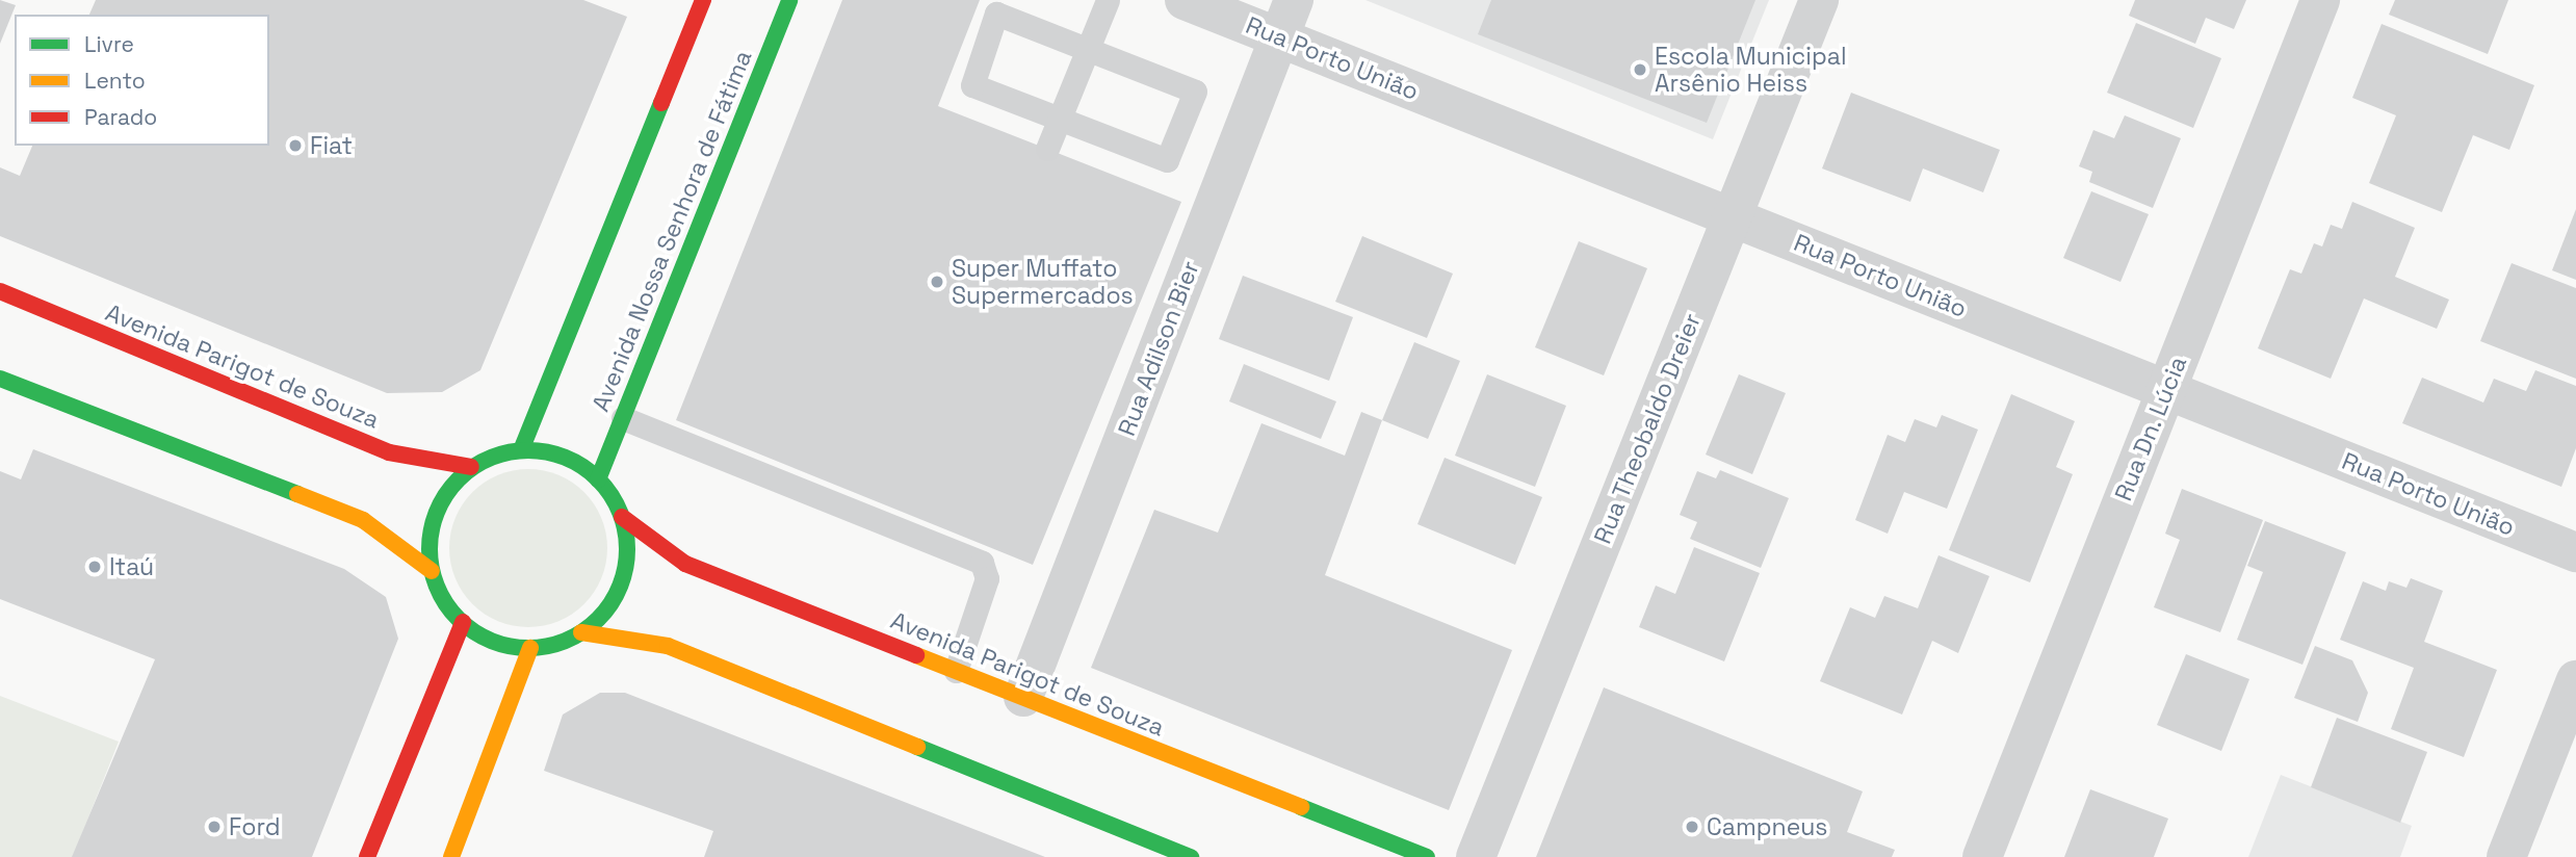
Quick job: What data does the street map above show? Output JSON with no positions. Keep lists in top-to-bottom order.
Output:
{
  "streets": {
    "main road": ["Avenida Nossa Senhora de Fátima", "Avenida Parigot de Souza"],
    "street": [
      "Rua Porto União",
      "Rua Adilson Bier",
      "Rua Theobaldo Dreier",
      "Rua Dn. Lúcia"
    ]
  },
  "crossings": [
    ["Rua Porto União", "Rua Adilson Bier"],
    ["Rua Porto União", "Rua Theobaldo Dreier"],
    ["Rua Porto União", "Rua Dn. Lúcia"],
    ["Avenida Nossa Senhora de Fátima", "Avenida Parigot de Souza"],
    ["Rua Adilson Bier", "Avenida Parigot de Souza"]
  ],
  "places": [
    "Escola Municipal Arsênio Heiss",
    "Fiat",
    "Super Muffato Supermercados",
    "Itaú",
    "Ford",
    "Campneus"
  ],
  "legend": ["Livre", "Lento", "Parado"]
}
